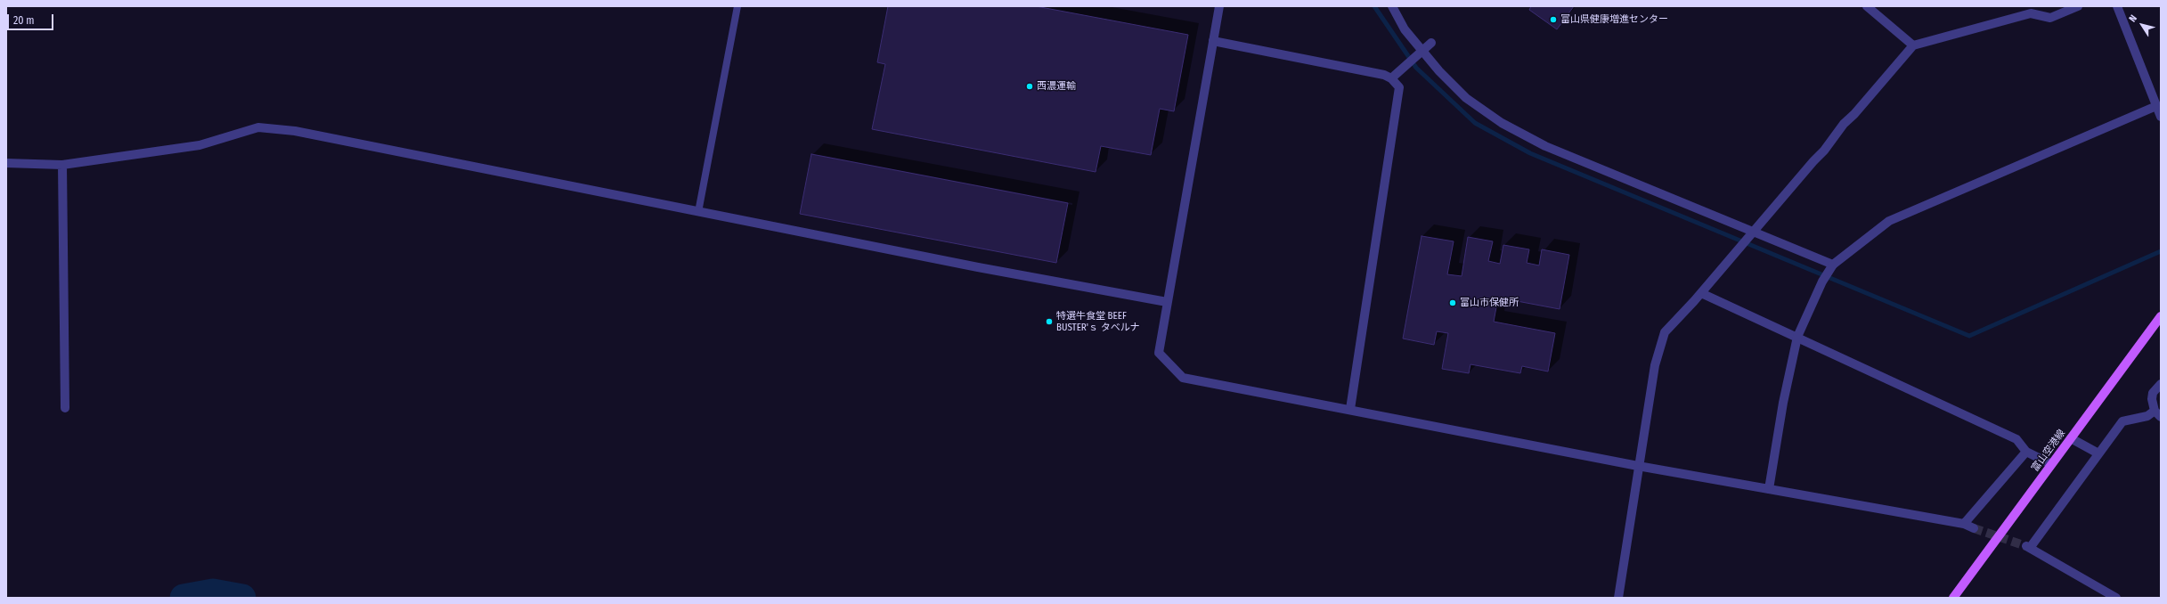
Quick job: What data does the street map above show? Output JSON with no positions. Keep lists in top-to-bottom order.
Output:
{
  "streets": {
    "main road": ["富山空港線"]
  },
  "places": [
    "富山県健康増進センター",
    "西濃運輸",
    "富山市保健所",
    "特選牛食堂 BEEF BUSTER'ｓ タベルナ"
  ],
  "scale_bar": "20 m",
  "north": "top left"
}
